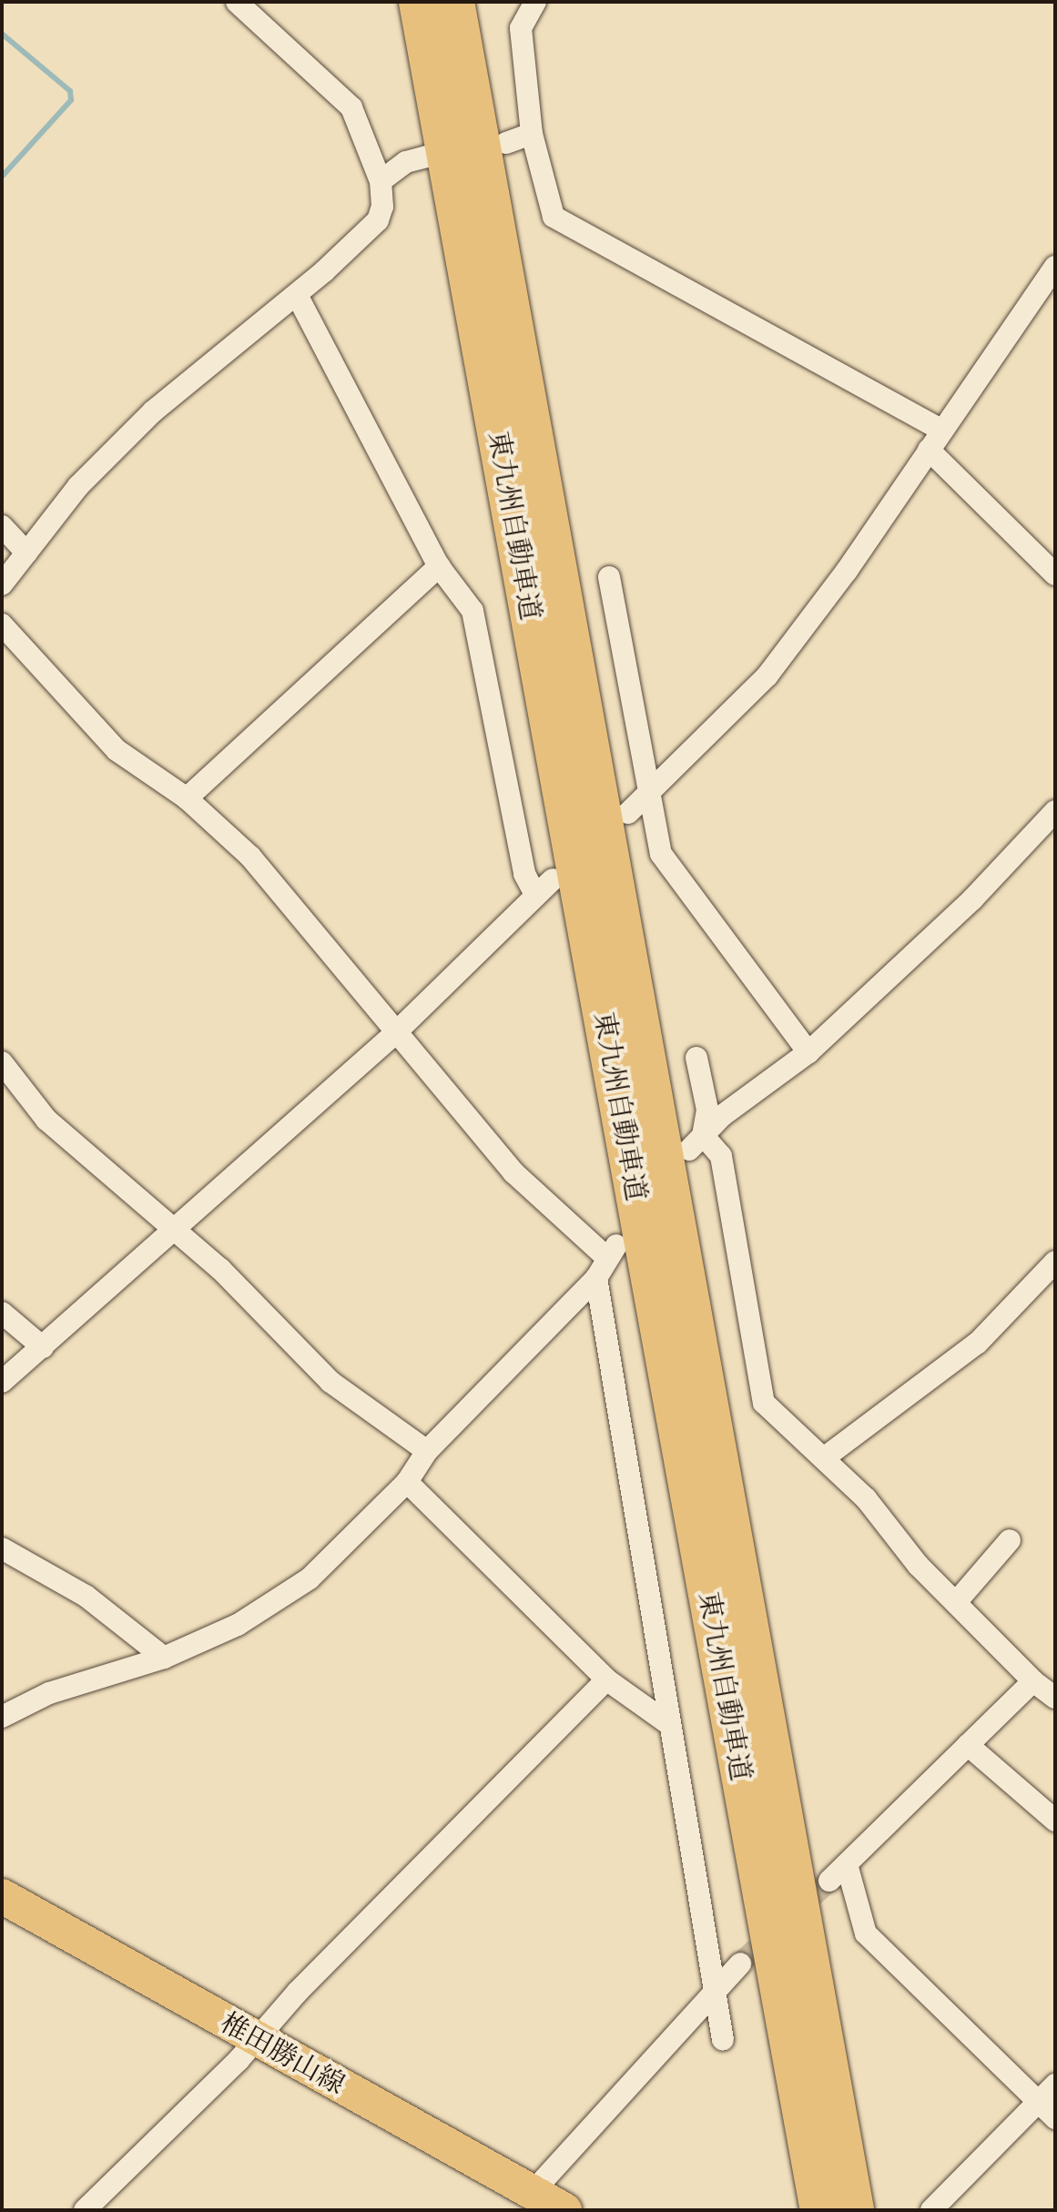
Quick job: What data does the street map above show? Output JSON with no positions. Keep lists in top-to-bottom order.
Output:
{
  "streets": {
    "highway": ["東九州自動車道"],
    "main road": ["椎田勝山線"]
  }
}
